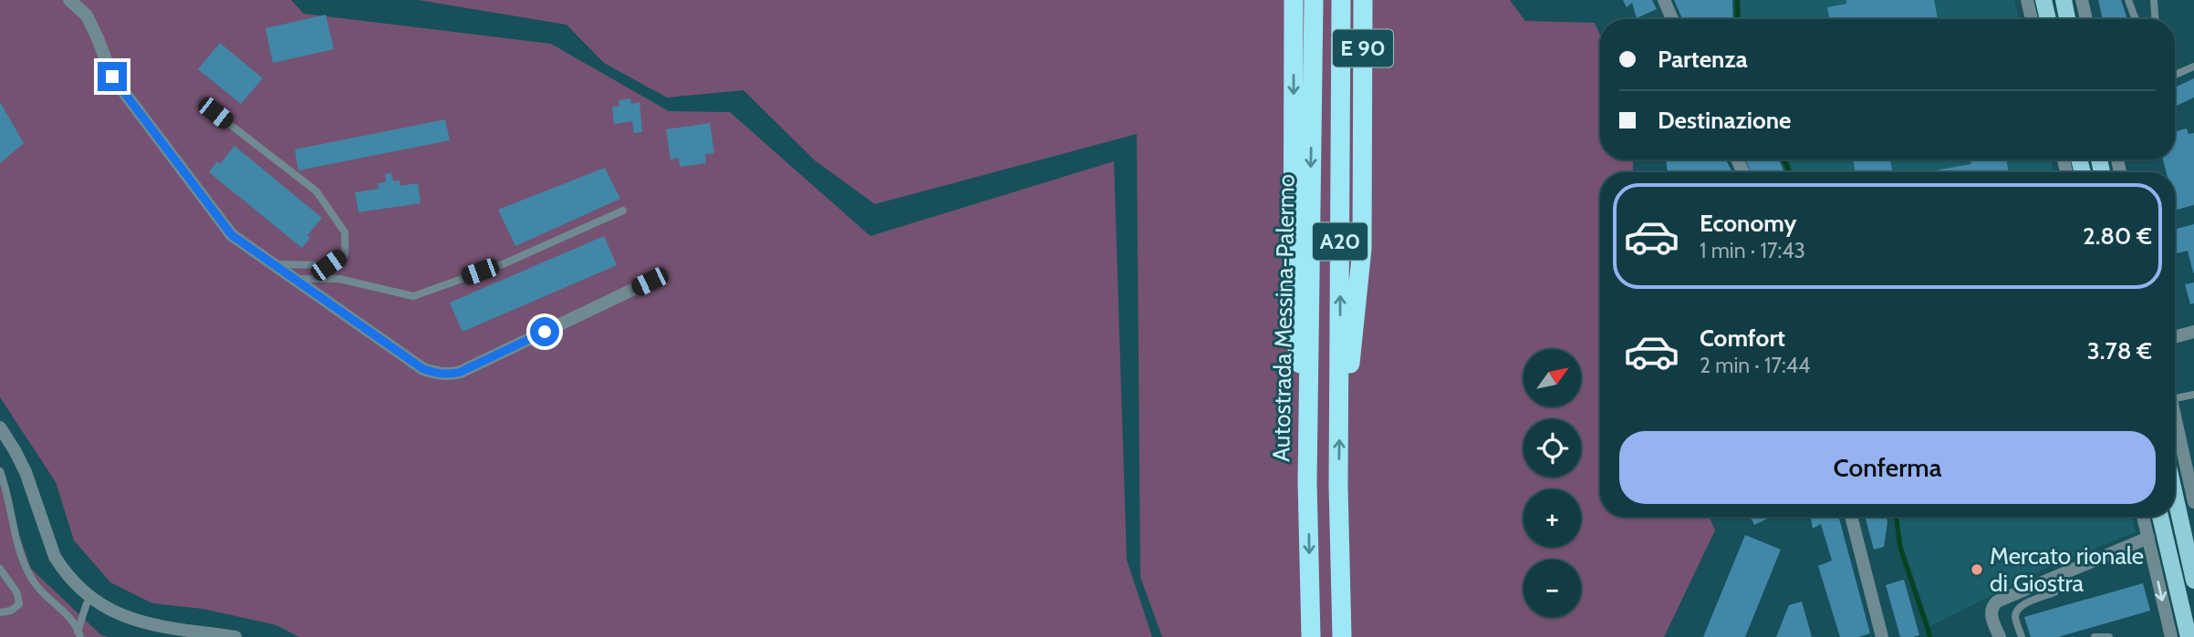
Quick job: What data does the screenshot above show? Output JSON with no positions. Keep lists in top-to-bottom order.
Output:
{
  "streets": {
    "highway": ["E 90", "A20", "Autostrada Messina-Palermo"]
  },
  "crossings": [
    ["E 90", "A20"]
  ],
  "places": ["Mercato rionale di Giostra"],
  "north": "top right",
  "page": {
    "banner": ["Partenza", "Destinazione"],
    "list": [
      {
        "name": "Economy",
        "note": "1 min · 17:43",
        "value": "2.80 €"
      },
      {
        "name": "Comfort",
        "note": "2 min · 17:44",
        "value": "3.78 €"
      }
    ],
    "map_buttons": ["+", "−"],
    "buttons": "Conferma"
  }
}
